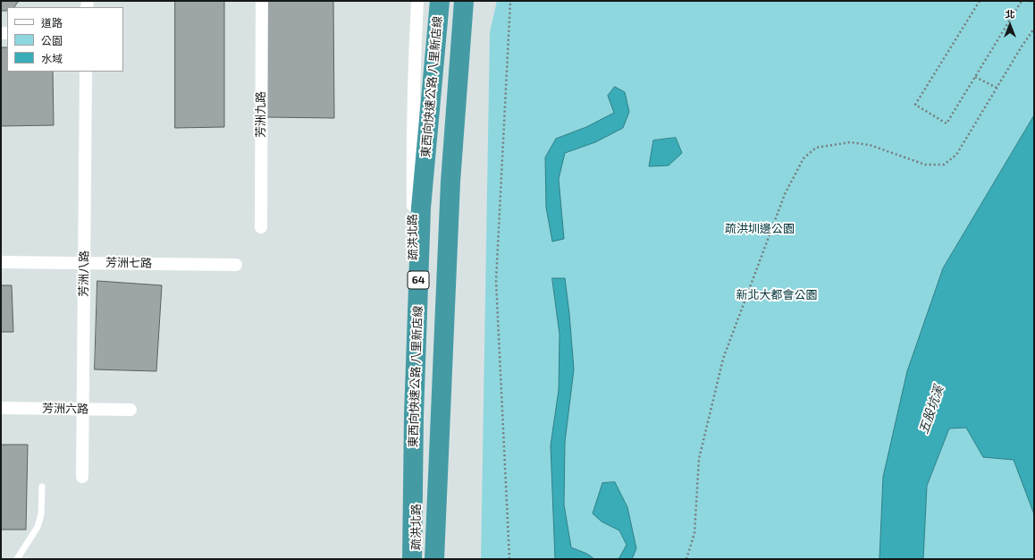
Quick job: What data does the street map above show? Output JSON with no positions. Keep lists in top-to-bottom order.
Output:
{
  "streets": {
    "highway": ["東西向快速公路 八里新店線", "64"],
    "street": [
      "芳洲九路",
      "疏洪北路",
      "芳洲七路",
      "芳洲八路",
      "芳洲六路"
    ]
  },
  "crossings": [
    ["芳洲七路", "芳洲八路"],
    ["芳洲八路", "芳洲六路"]
  ],
  "water": ["五股坑溪"],
  "parks": ["疏洪圳邊公園", "新北大都會公園"],
  "legend": ["道路", "公園", "水域"],
  "north": "top"
}
